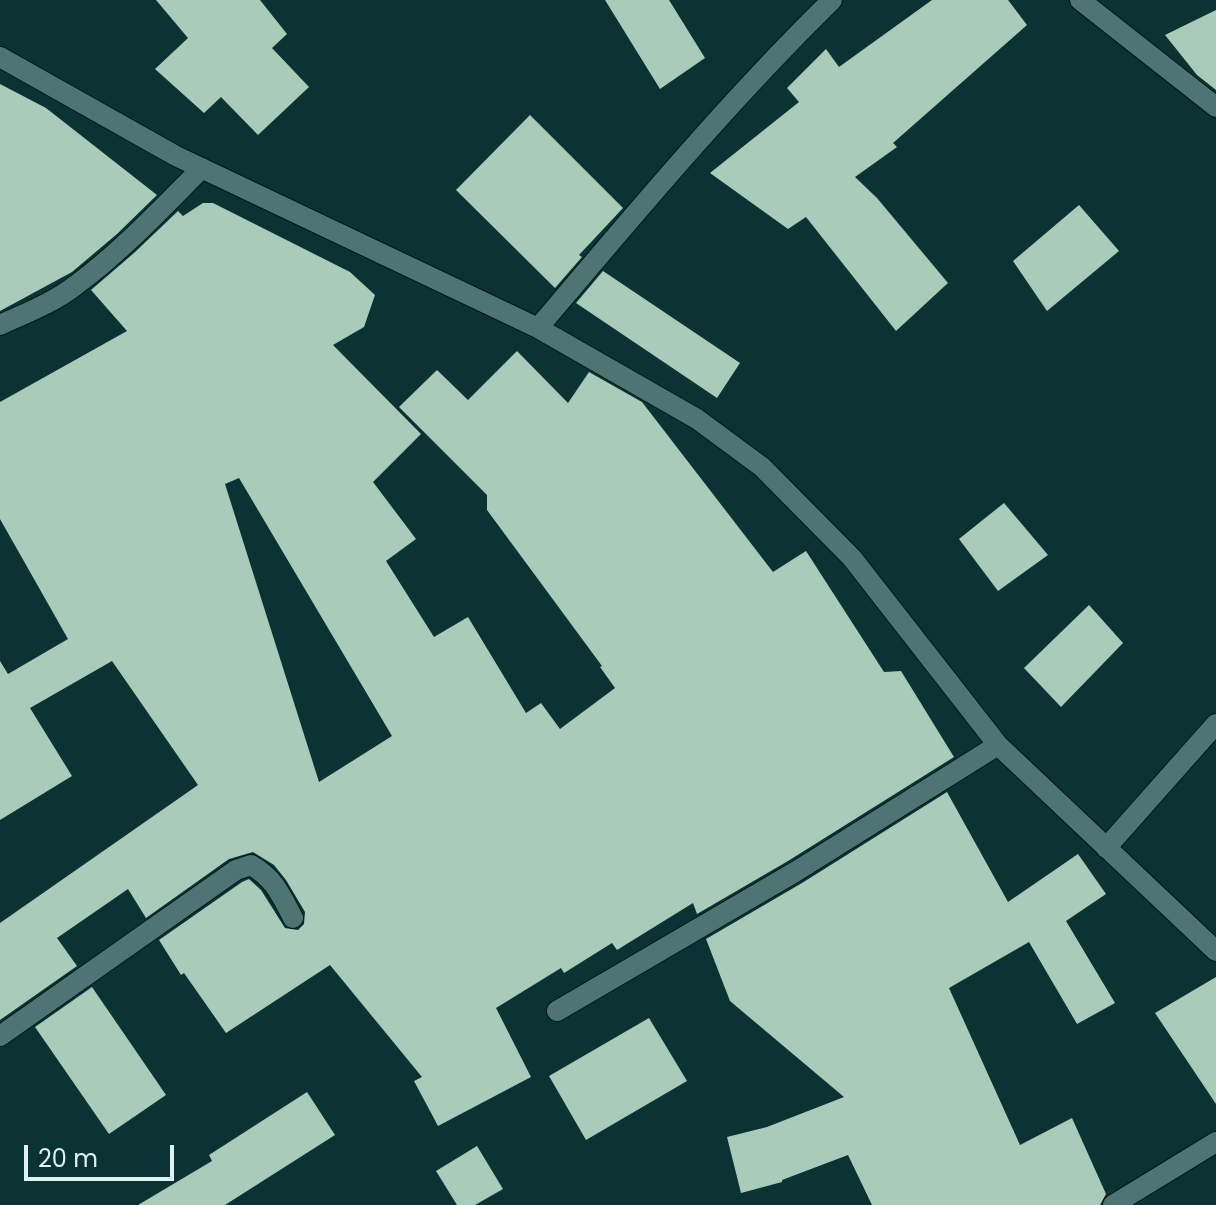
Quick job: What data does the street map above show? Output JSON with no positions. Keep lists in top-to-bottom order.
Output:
{
  "scale_bar": "20 m"
}
